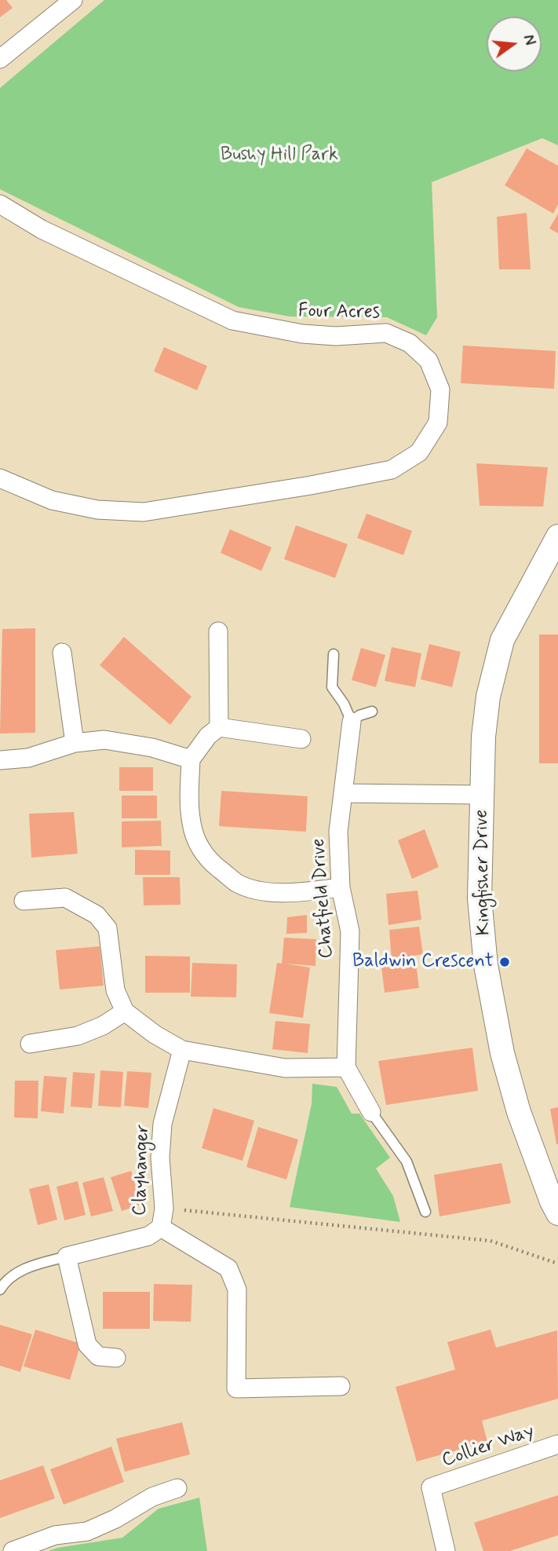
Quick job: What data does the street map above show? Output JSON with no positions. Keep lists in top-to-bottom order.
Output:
{
  "streets": {
    "street": [
      "Four Acres",
      "Kingfisher Drive",
      "Chatfield Drive",
      "Clayhanger",
      "Collier Way"
    ]
  },
  "parks": ["Bushy Hill Park"],
  "places": ["Baldwin Crescent"],
  "north": "right"
}
